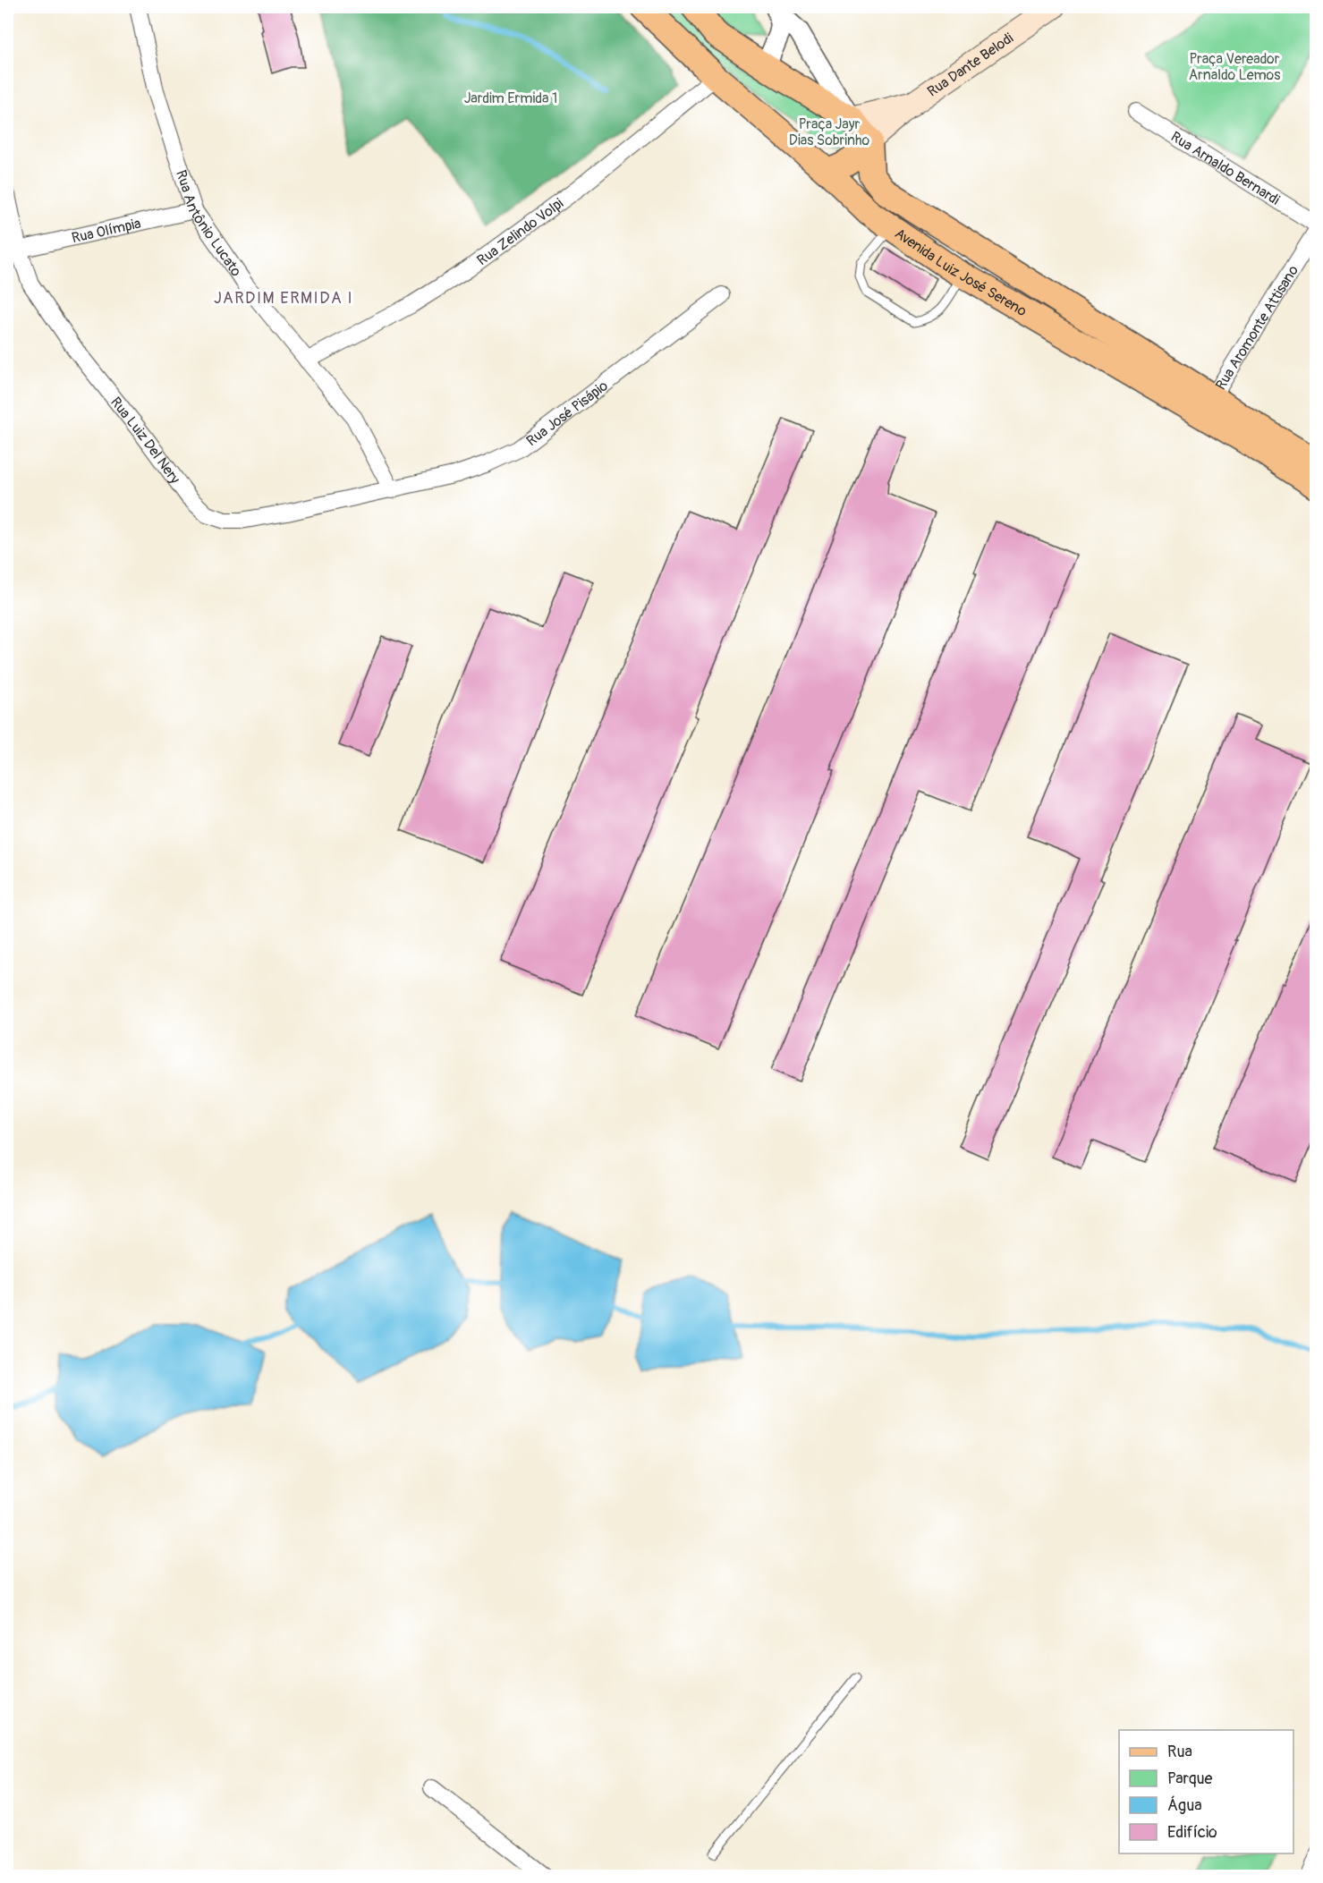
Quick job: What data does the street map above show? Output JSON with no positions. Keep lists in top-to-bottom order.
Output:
{
  "streets": {
    "main road": ["Rua Dante Belodi", "Avenida Luiz José Sereno"],
    "street": [
      "Rua Arnaldo Bernardi",
      "Rua Antônio Lucato",
      "Rua Olímpia",
      "Rua Zelindo Volpi",
      "Rua Aromonte Attisano",
      "Rua José Pisápio",
      "Rua Luiz Del Nery"
    ]
  },
  "crossings": [
    ["Rua Antônio Lucato", "Rua Olímpia"],
    ["Rua Antônio Lucato", "Rua Zelindo Volpi"],
    ["Rua Antônio Lucato", "Rua José Pisápio"],
    ["Rua Antônio Lucato", "Rua Luiz Del Nery"],
    ["Rua Olímpia", "Rua Luiz Del Nery"],
    ["Rua Zelindo Volpi", "Avenida Luiz José Sereno"],
    ["Avenida Luiz José Sereno", "Rua Aromonte Attisano"],
    ["Rua José Pisápio", "Rua Luiz Del Nery"]
  ],
  "districts": ["JARDIM ERMIDA I"],
  "parks": ["Praça Vereador Arnaldo Lemos", "Jardim Ermida 1", "Praça Jayr Dias Sobrinho"],
  "legend": [
    "Rua",
    "Parque",
    "Água",
    "Edifício"
  ]
}
